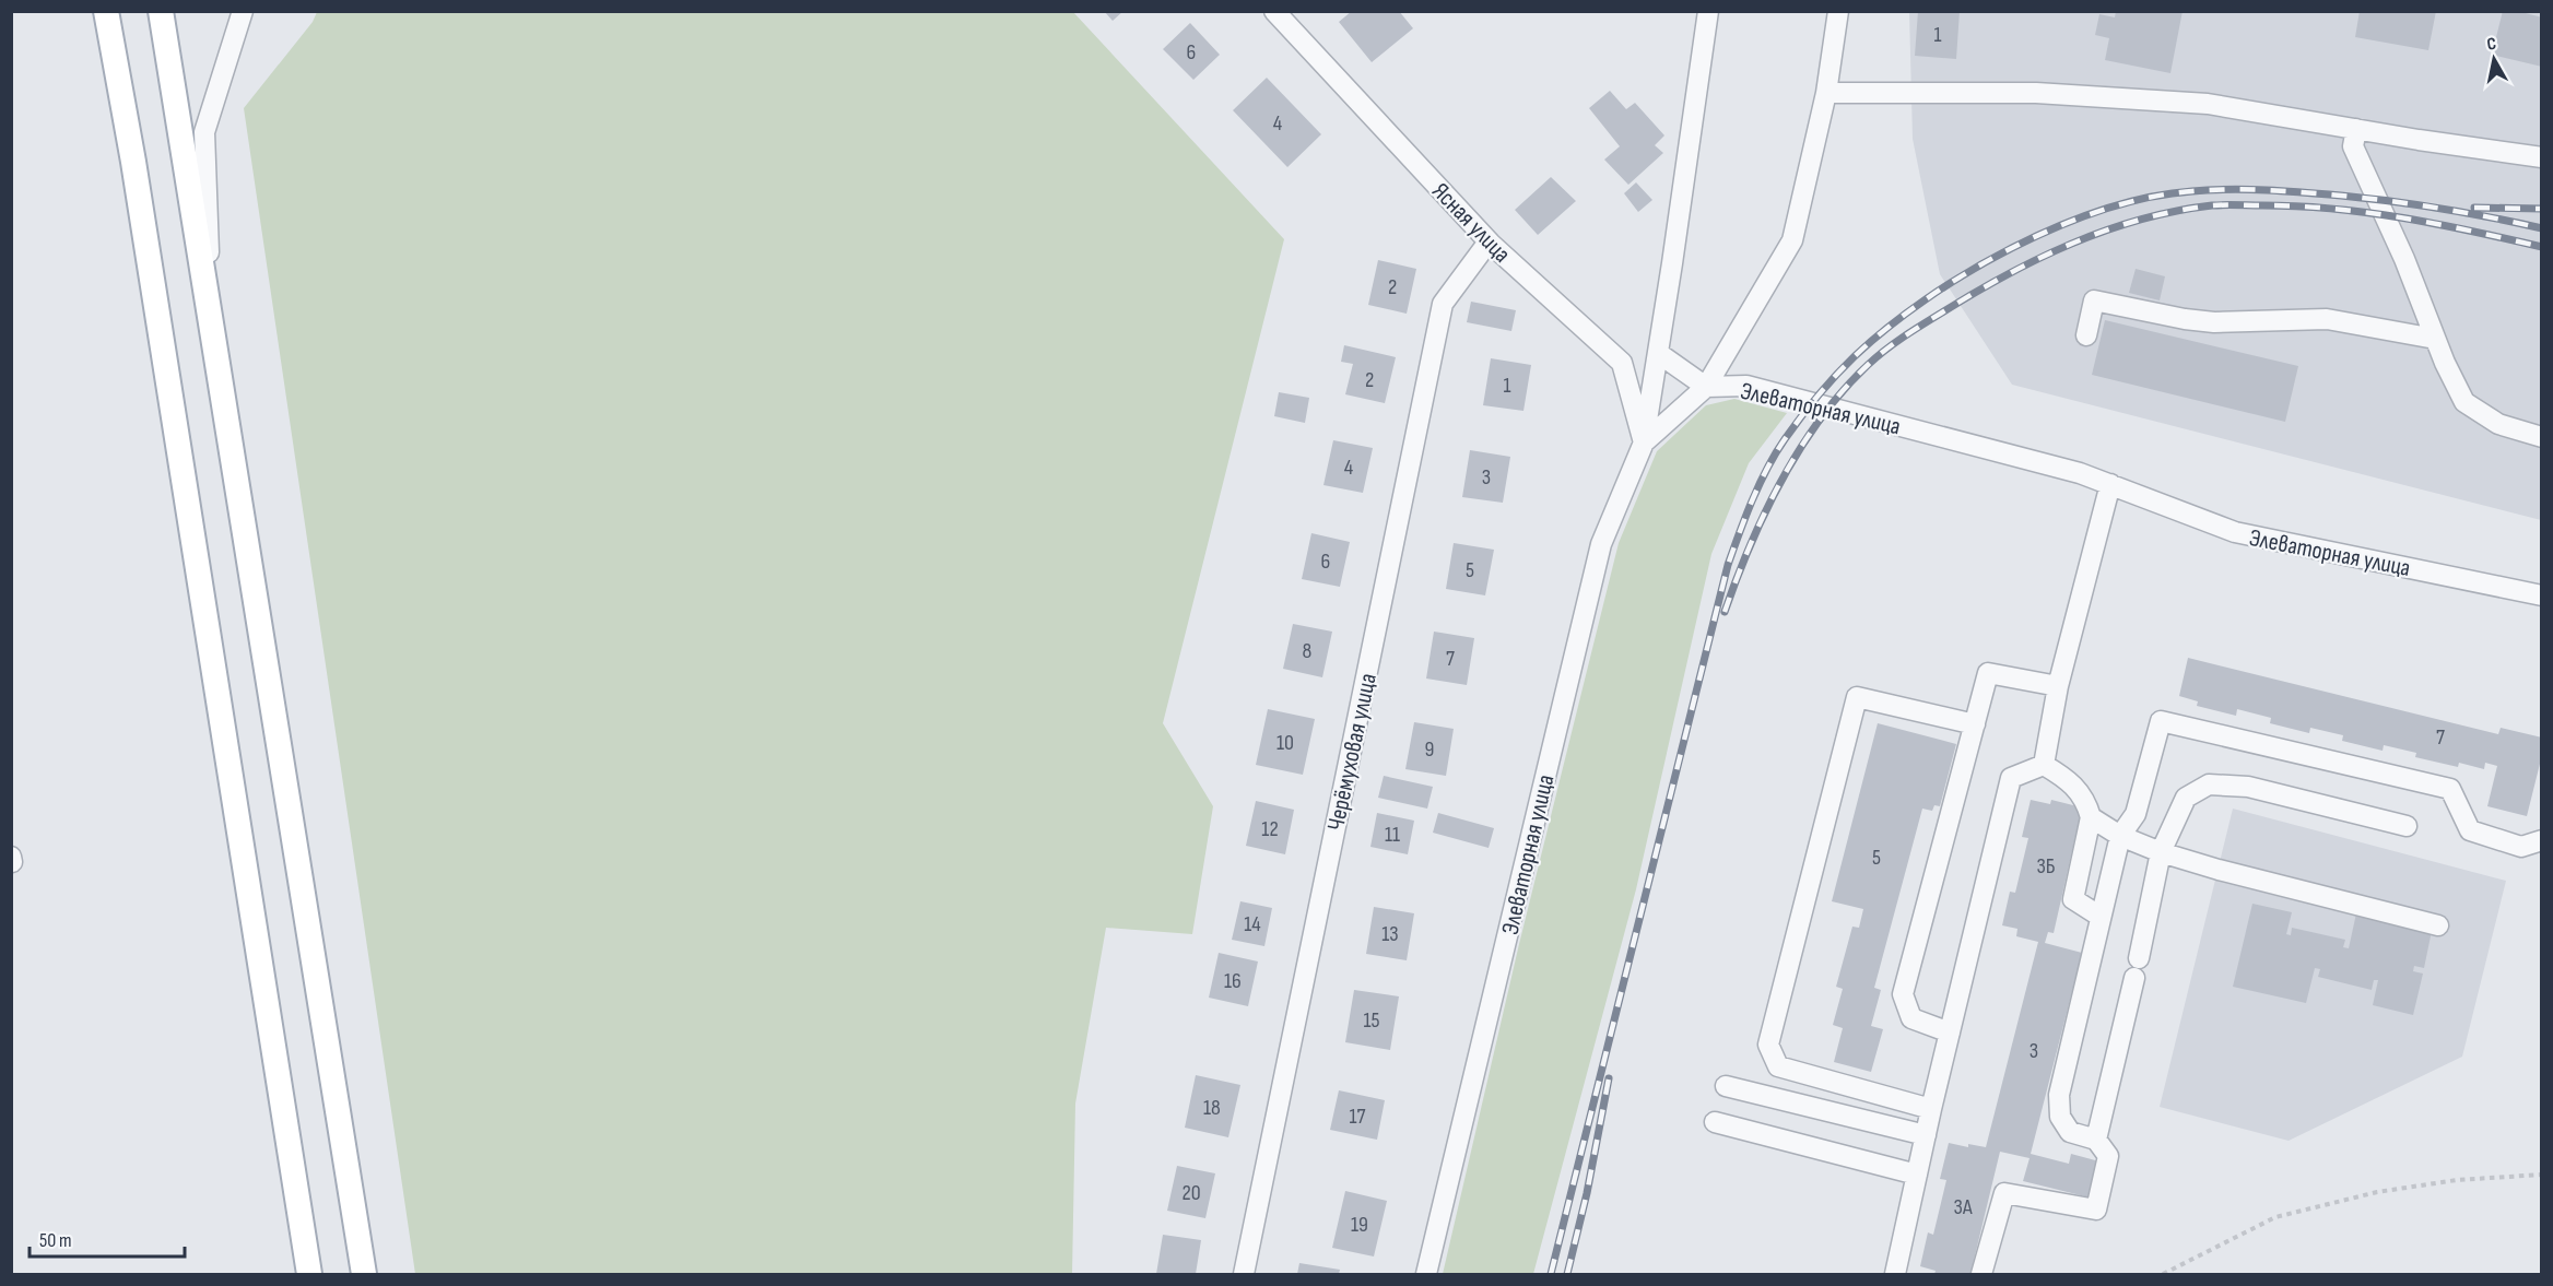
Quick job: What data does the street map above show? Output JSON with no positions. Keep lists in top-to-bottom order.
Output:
{
  "streets": {
    "street": ["Ясная улица", "Элеваторная улица", "Черёмуховая улица"]
  },
  "crossings": [
    ["Ясная улица", "Элеваторная улица"],
    ["Ясная улица", "Черёмуховая улица"]
  ],
  "house_numbers": [
    "1",
    "6",
    "4",
    "2",
    "2",
    "1",
    "4",
    "3",
    "6",
    "5",
    "8",
    "7",
    "7",
    "10",
    "9",
    "12",
    "11",
    "5",
    "3Б",
    "14",
    "13",
    "16",
    "15",
    "3",
    "18",
    "17",
    "20",
    "3А",
    "19"
  ],
  "scale_bar": "50 m",
  "north": "top"
}
